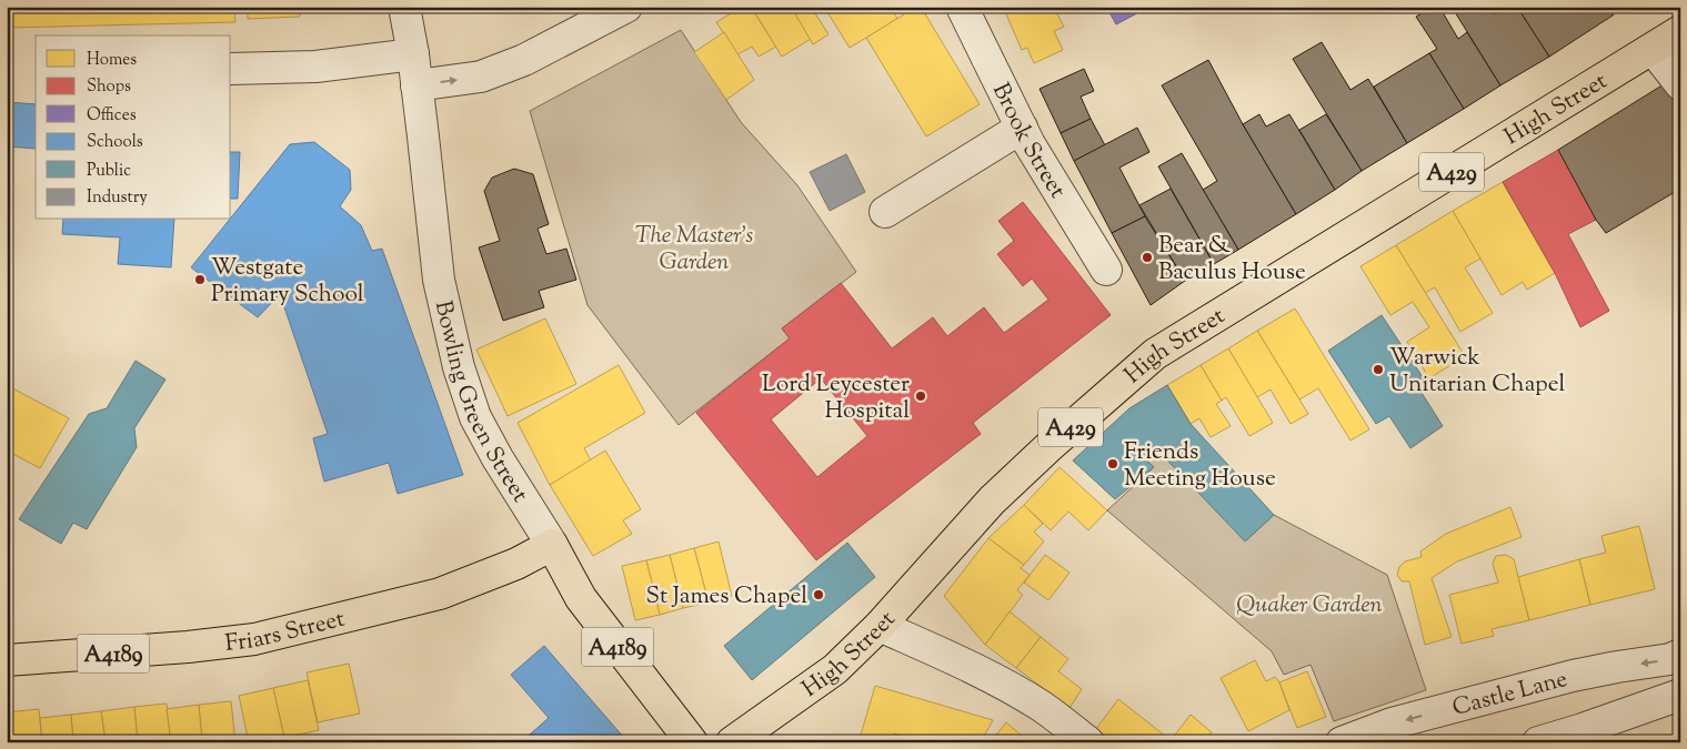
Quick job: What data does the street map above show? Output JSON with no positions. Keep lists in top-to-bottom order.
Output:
{
  "streets": {
    "main road": [
      "High Street",
      "A429",
      "Bowling Green Street",
      "Friars Street",
      "A4189"
    ],
    "street": ["Brook Street", "Castle Lane"]
  },
  "crossings": [
    ["Bowling Green Street", "Friars Street"]
  ],
  "parks": ["The Master's Garden", "Quaker Garden"],
  "places": [
    "Bear & Baculus House",
    "Westgate Primary School",
    "Warwick Unitarian Chapel",
    "Lord Leycester Hospital",
    "Friends Meeting House",
    "St James Chapel"
  ],
  "legend": [
    "Homes",
    "Shops",
    "Offices",
    "Schools",
    "Public",
    "Industry"
  ]
}
